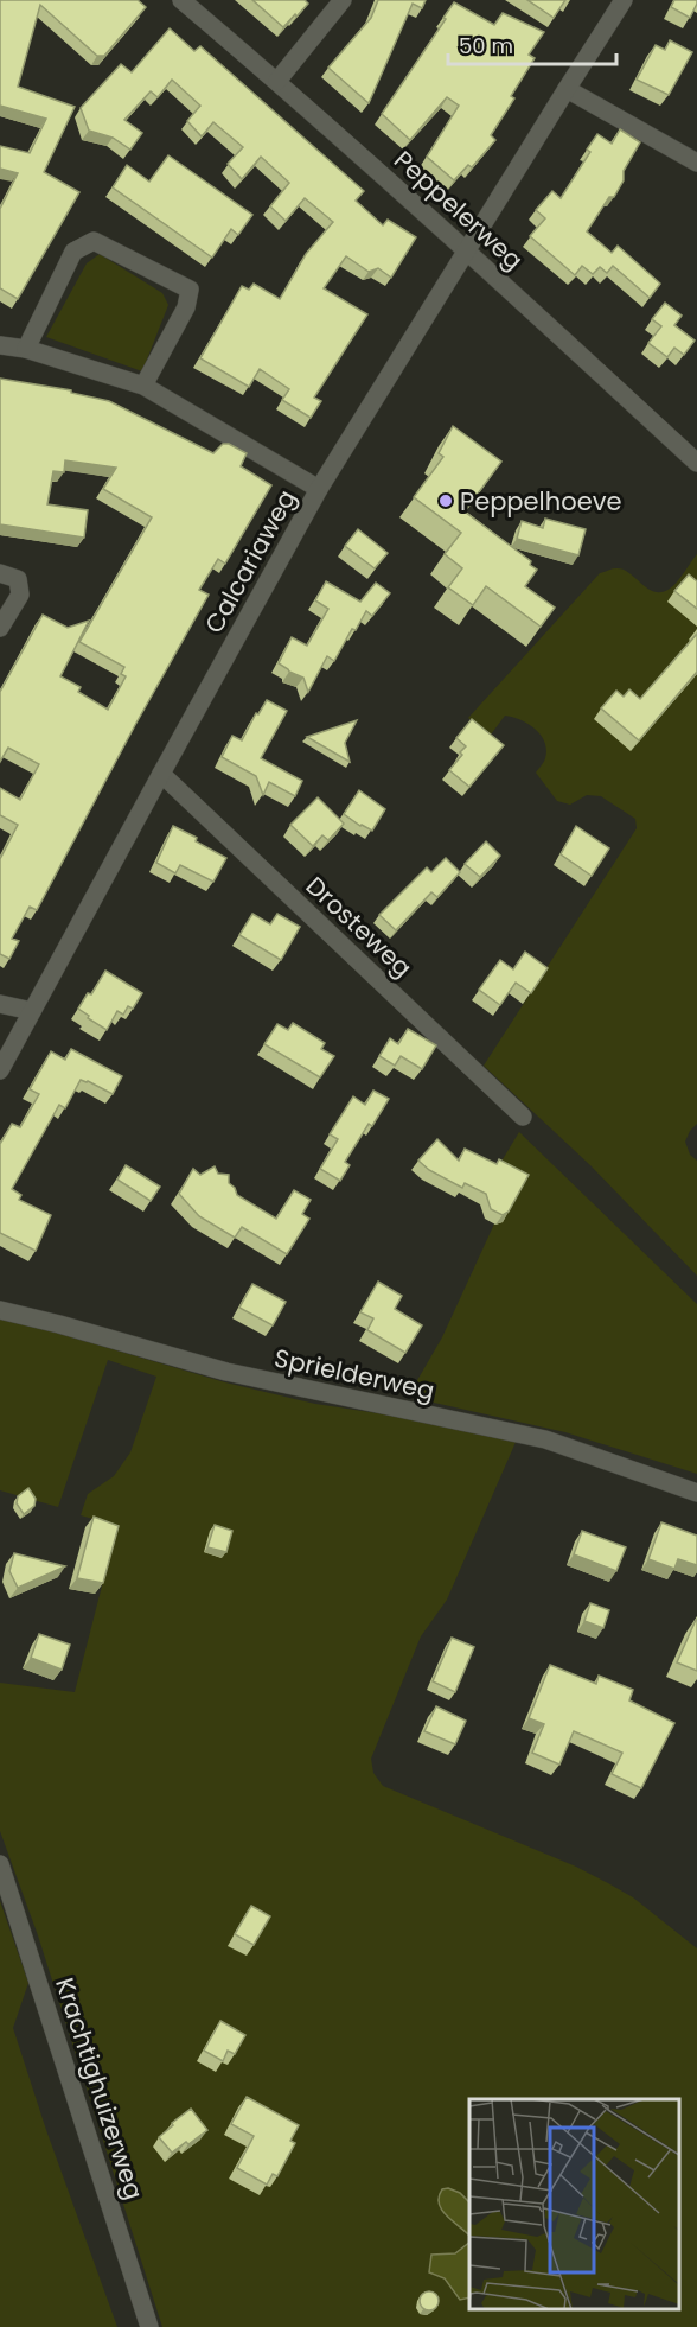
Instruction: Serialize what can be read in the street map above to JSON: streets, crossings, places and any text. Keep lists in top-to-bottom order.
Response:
{
  "streets": {
    "street": [
      "Peppelerweg",
      "Calcariaweg",
      "Drosteweg",
      "Sprielderweg",
      "Krachtighuizerweg"
    ]
  },
  "crossings": [
    ["Peppelerweg", "Calcariaweg"],
    ["Calcariaweg", "Drosteweg"]
  ],
  "places": ["Peppelhoeve"],
  "scale_bar": "50 m"
}
